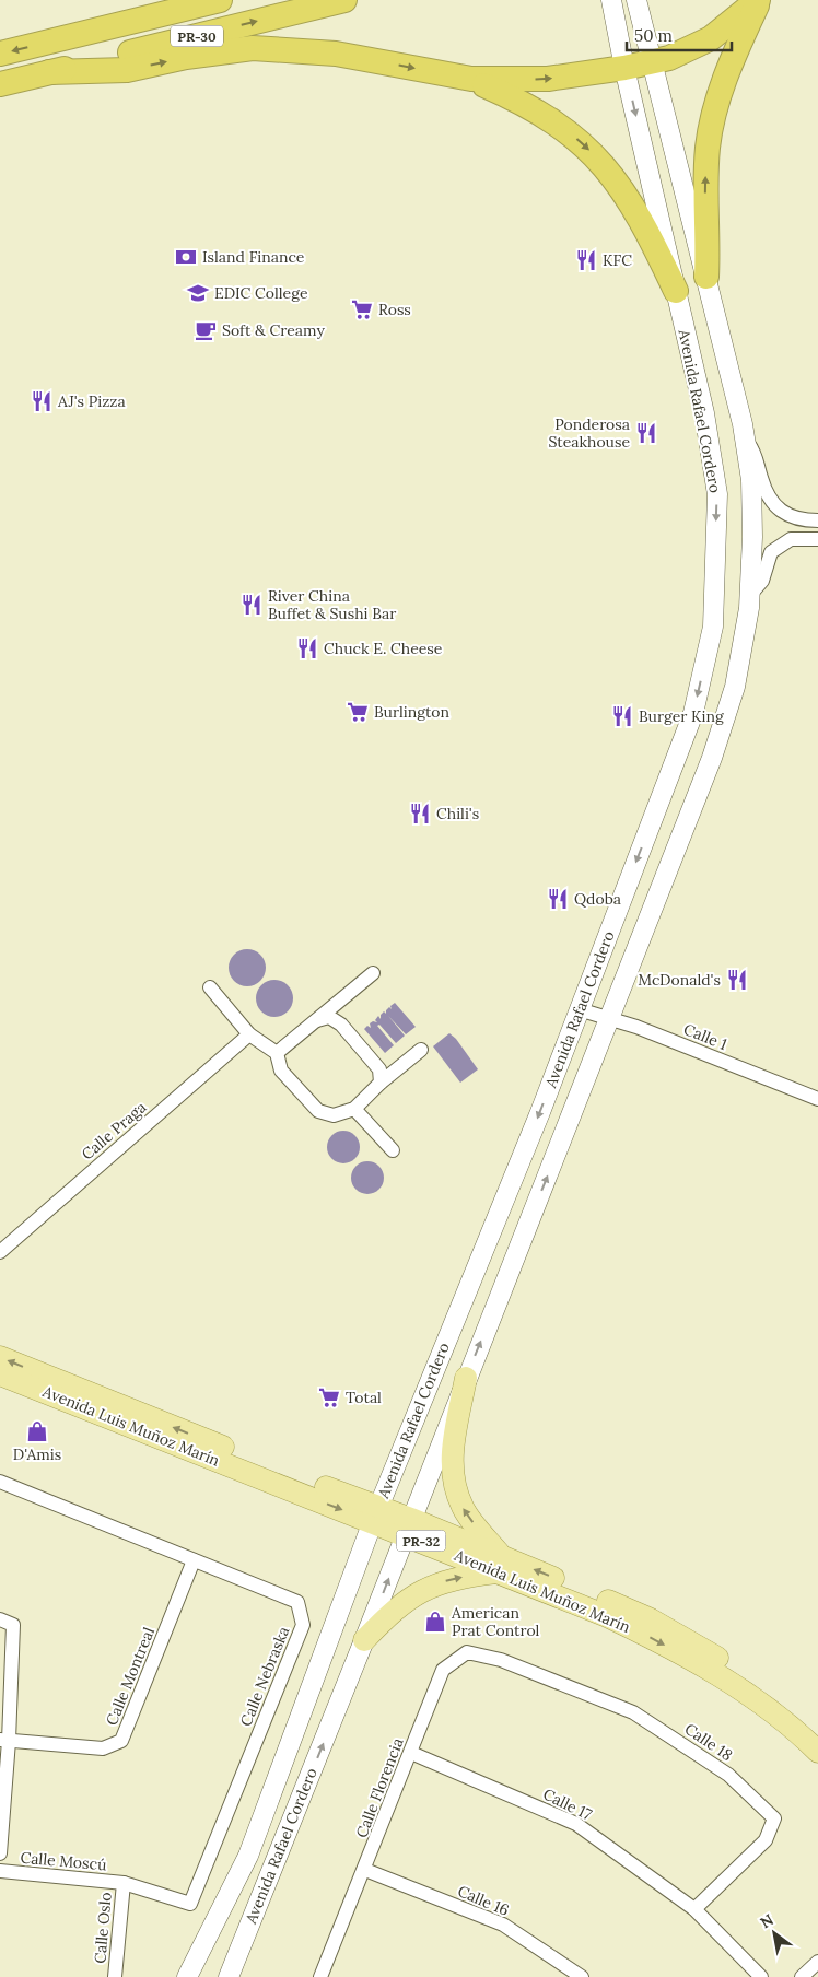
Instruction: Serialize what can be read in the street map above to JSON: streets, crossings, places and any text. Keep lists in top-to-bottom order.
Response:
{
  "streets": {
    "highway": ["PR-30"],
    "main road": ["Avenida Rafael Cordero", "Avenida Luis Muñoz Marín", "PR-32"],
    "street": [
      "Calle 1",
      "Calle Praga",
      "Calle Montreal",
      "Calle Nebraska",
      "Calle 18",
      "Calle Florencia",
      "Calle 17",
      "Calle Moscú",
      "Calle 16",
      "Calle Oslo"
    ]
  },
  "crossings": [
    ["Avenida Rafael Cordero", "Calle 1"],
    ["Avenida Rafael Cordero", "Avenida Luis Muñoz Marín"],
    ["Calle Montreal", "Calle Nebraska"],
    ["Calle Nebraska", "Calle Moscú"],
    ["Calle Nebraska", "Calle Oslo"],
    ["Calle 18", "Calle Florencia"],
    ["Calle 18", "Calle 17"],
    ["Calle Florencia", "Calle 17"],
    ["Calle Florencia", "Calle 16"],
    ["Calle Moscú", "Calle Oslo"]
  ],
  "places": {
    "bank": ["Island Finance"],
    "restaurant": [
      "KFC",
      "AJ's Pizza",
      "Ponderosa Steakhouse",
      "River China Buffet & Sushi Bar",
      "Chuck E. Cheese",
      "Burger King",
      "Chili's",
      "Qdoba",
      "McDonald's"
    ],
    "school or university": ["EDIC College"],
    "supermarket": ["Ross", "Burlington", "Total"],
    "cafe": ["Soft & Creamy"],
    "shop": ["D'Amis", "American Prat Control"]
  },
  "scale_bar": "50 m",
  "north": "top left"
}
